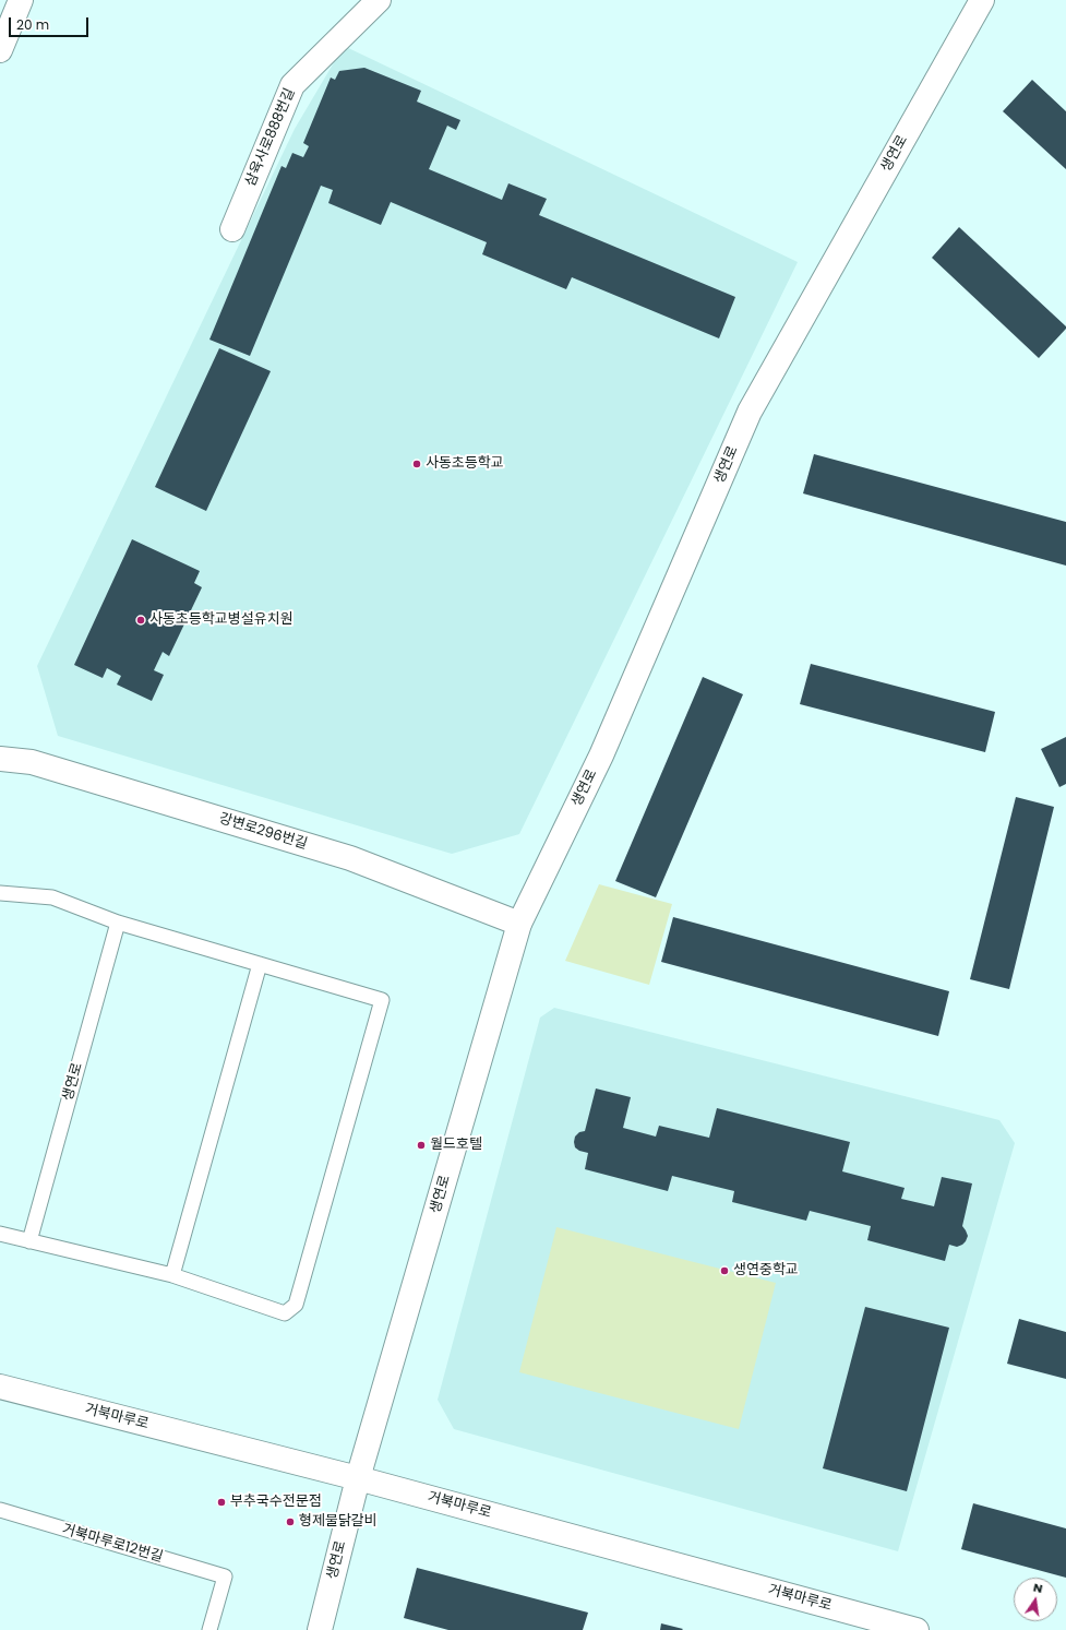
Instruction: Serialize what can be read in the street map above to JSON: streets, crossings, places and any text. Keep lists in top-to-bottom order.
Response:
{
  "streets": {
    "street": [
      "삼육사로888번길",
      "생연로",
      "강변로296번길",
      "거북마루로"
    ],
    "lane": ["거북마루로12번길"]
  },
  "crossings": [
    ["생연로", "강변로296번길"],
    ["생연로", "거북마루로"]
  ],
  "places": [
    "사동초등학교",
    "사동초등학교병설유치원",
    "월드호텔",
    "생연중학교",
    "부추국수전문점",
    "형제물닭갈비"
  ],
  "scale_bar": "20 m",
  "north": "top"
}
